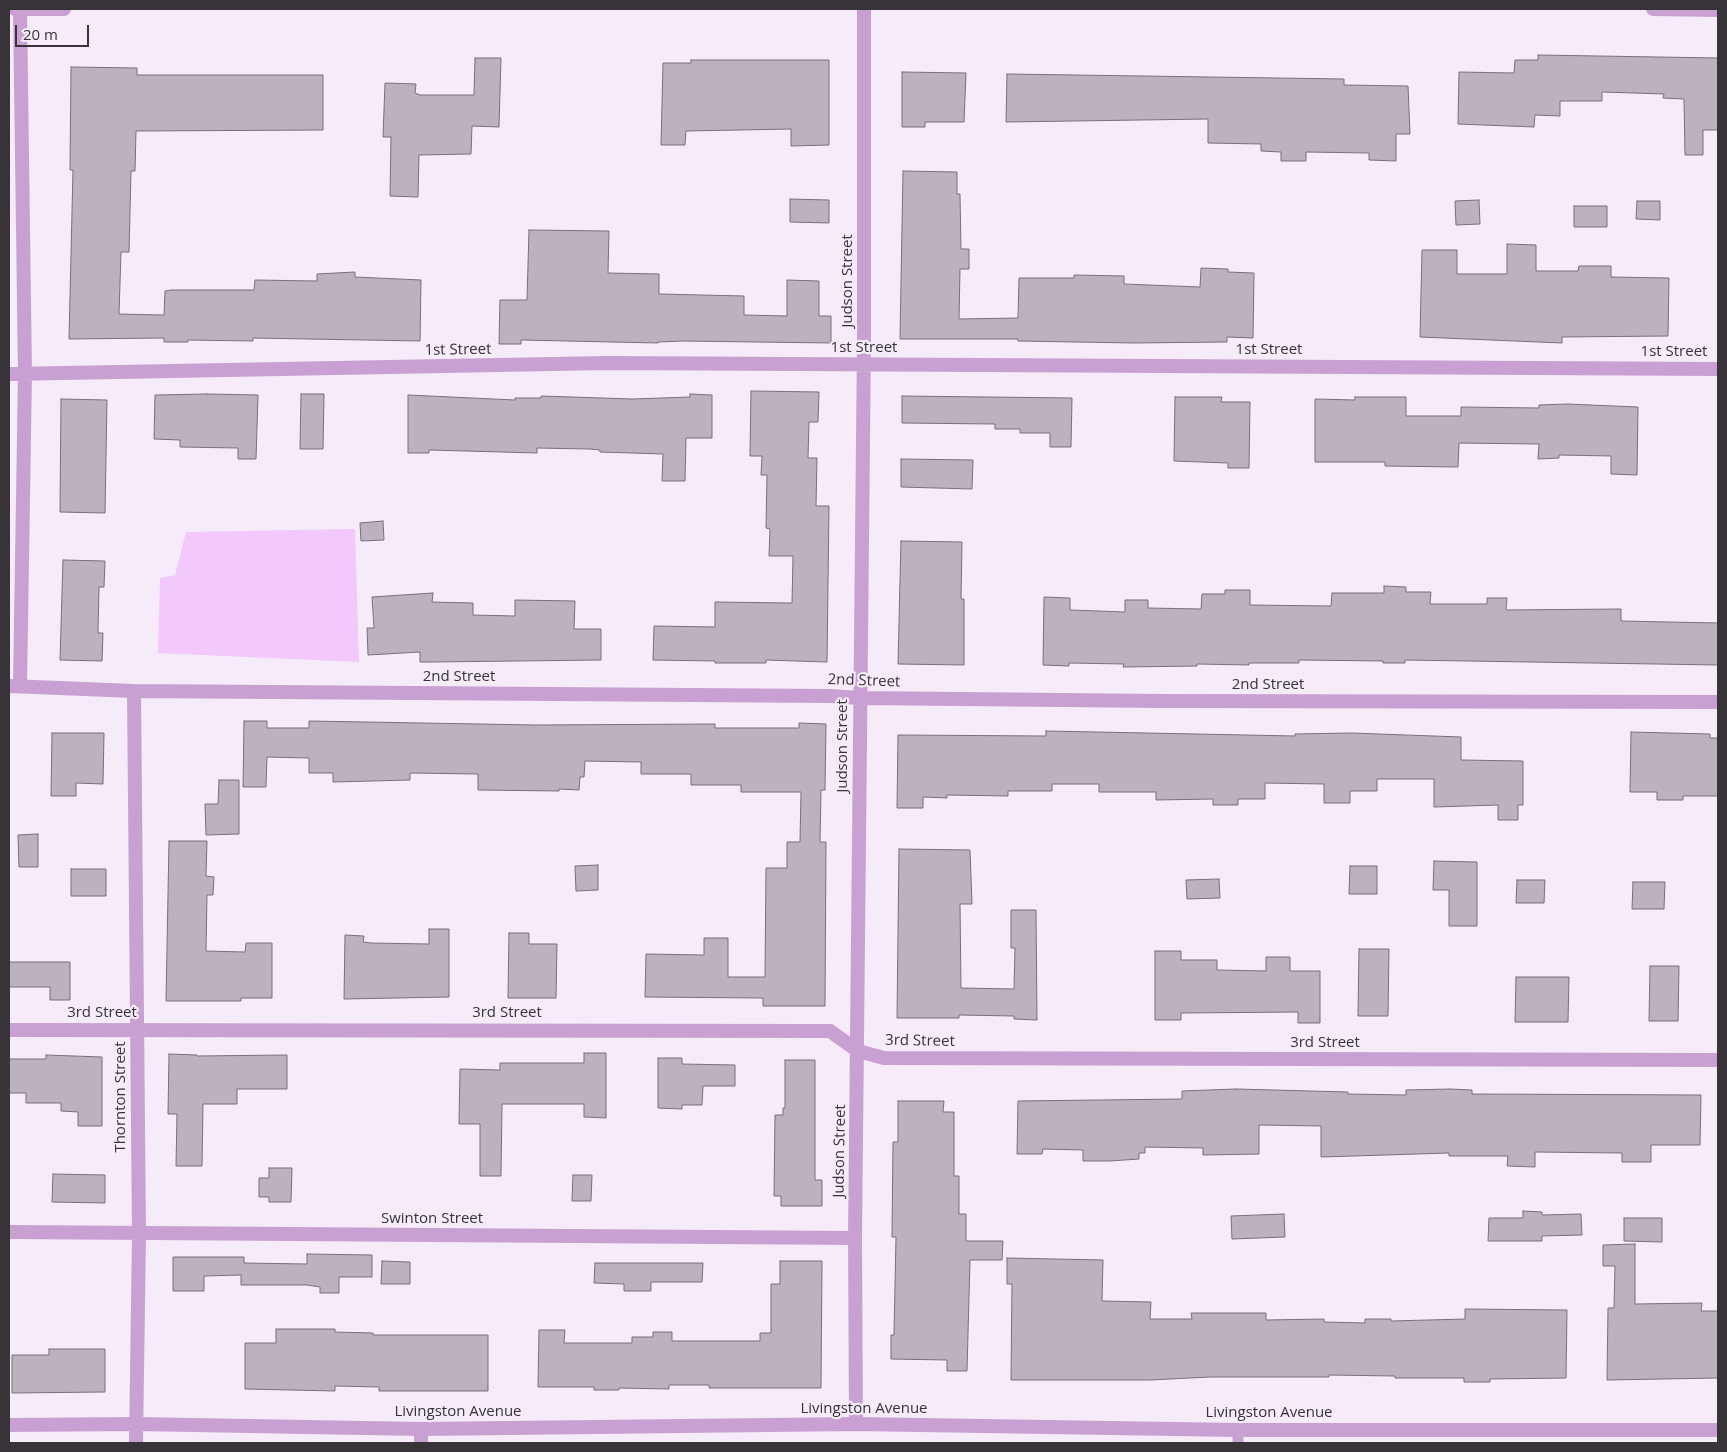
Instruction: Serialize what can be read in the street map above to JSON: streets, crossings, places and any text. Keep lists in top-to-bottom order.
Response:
{
  "streets": {
    "street": [
      "Judson Street",
      "1st Street",
      "2nd Street",
      "3rd Street",
      "Thornton Street",
      "Swinton Street",
      "Livingston Avenue"
    ]
  },
  "crossings": [
    ["Judson Street", "1st Street"],
    ["Judson Street", "2nd Street"],
    ["Judson Street", "3rd Street"],
    ["Judson Street", "Swinton Street"],
    ["Judson Street", "Livingston Avenue"],
    ["2nd Street", "Thornton Street"],
    ["3rd Street", "Thornton Street"],
    ["Thornton Street", "Swinton Street"],
    ["Thornton Street", "Livingston Avenue"]
  ],
  "scale_bar": "20 m"
}
